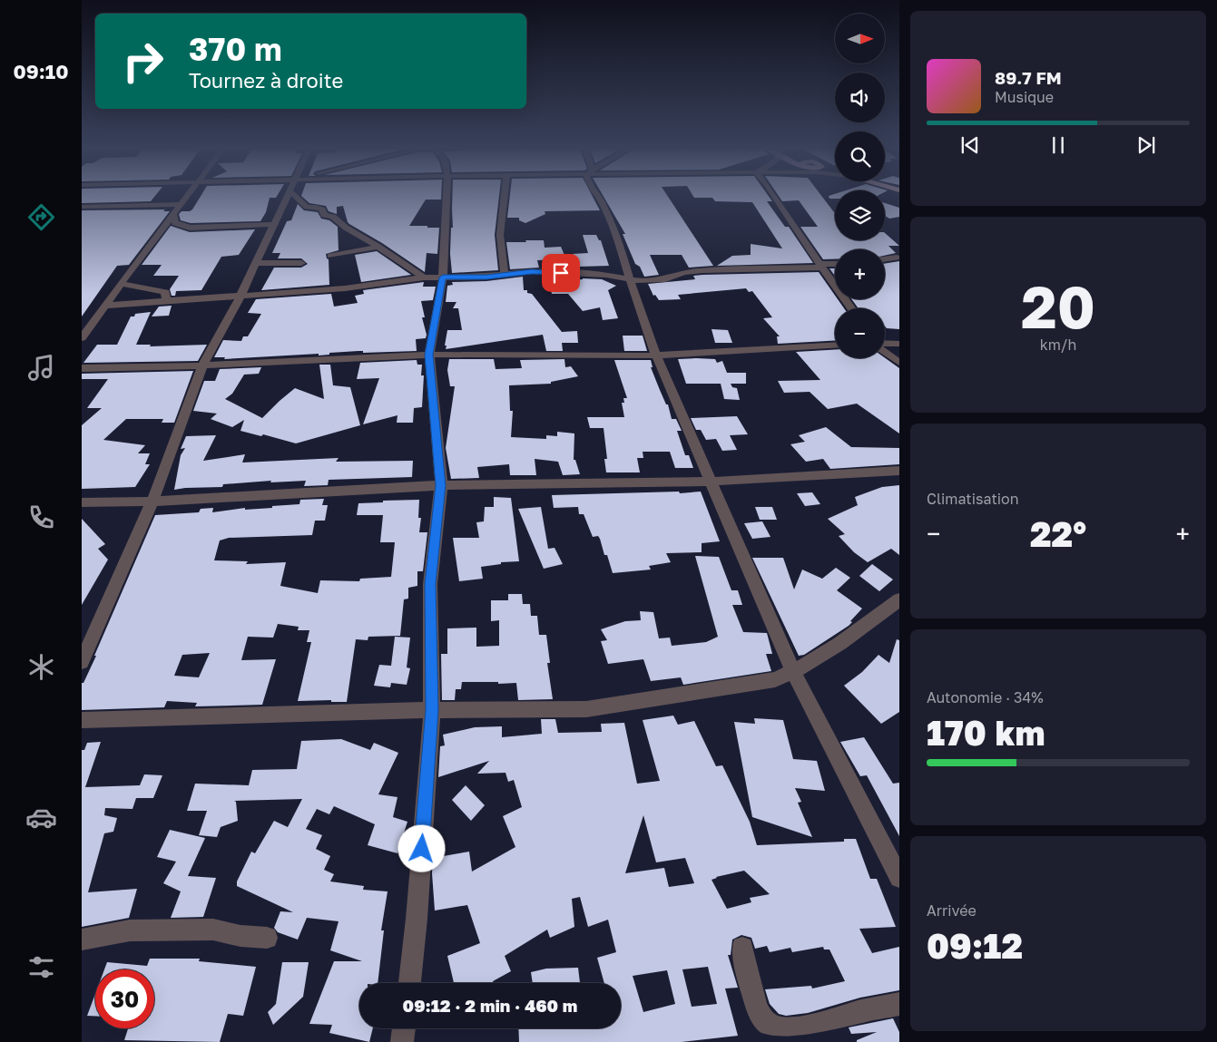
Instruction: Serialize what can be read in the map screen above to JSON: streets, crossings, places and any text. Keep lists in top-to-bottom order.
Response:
{
  "north": "right",
  "page": {
    "tabs": "09:10",
    "map_buttons": ["+", "−"],
    "turn": ["370 m", "Tournez à droite"],
    "song": ["89.7 FM", "Musique"],
    "tile": [
      ["20", "km/h"],
      "Climatisation",
      ["Autonomie · 34%", "170 km"],
      ["Arrivée", "09:12"]
    ],
    "heat": ["−", "22°", "+"],
    "limit": "30",
    "trip": "09:12 · 2 min · 460 m"
  }
}
